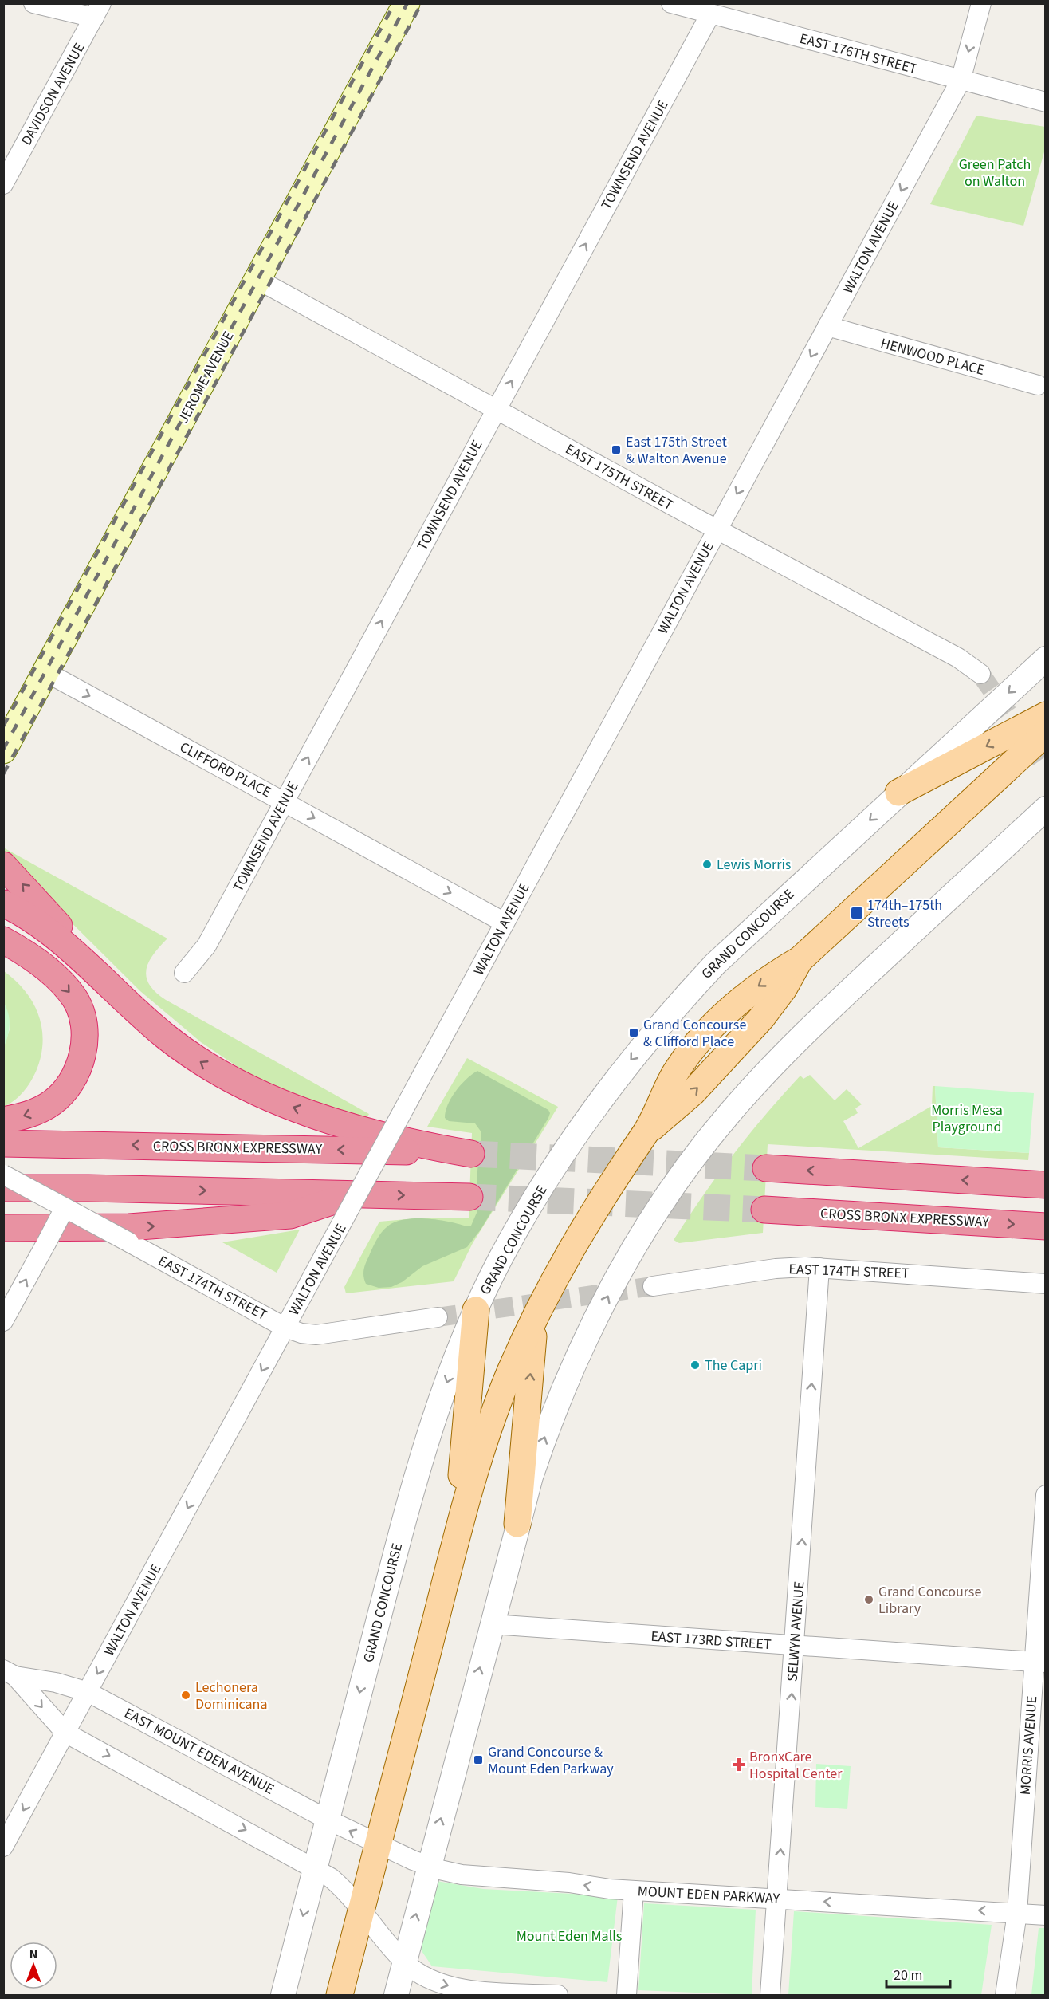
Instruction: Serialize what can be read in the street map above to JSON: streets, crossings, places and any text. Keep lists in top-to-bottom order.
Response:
{
  "streets": {
    "highway": ["CROSS BRONX EXPRESSWAY"],
    "main road": ["JEROME AVENUE"],
    "street": [
      "EAST 176TH STREET",
      "DAVIDSON AVENUE",
      "TOWNSEND AVENUE",
      "WALTON AVENUE",
      "HENWOOD PLACE",
      "EAST 175TH STREET",
      "CLIFFORD PLACE",
      "GRAND CONCOURSE",
      "EAST 174TH STREET",
      "SELWYN AVENUE",
      "EAST 173RD STREET",
      "MORRIS AVENUE",
      "EAST MOUNT EDEN AVENUE",
      "MOUNT EDEN PARKWAY"
    ]
  },
  "crossings": [
    ["EAST 176TH STREET", "TOWNSEND AVENUE"],
    ["EAST 176TH STREET", "WALTON AVENUE"],
    ["TOWNSEND AVENUE", "EAST 175TH STREET"],
    ["TOWNSEND AVENUE", "CLIFFORD PLACE"],
    ["WALTON AVENUE", "HENWOOD PLACE"],
    ["WALTON AVENUE", "EAST 175TH STREET"],
    ["WALTON AVENUE", "CLIFFORD PLACE"],
    ["WALTON AVENUE", "EAST 174TH STREET"],
    ["WALTON AVENUE", "EAST MOUNT EDEN AVENUE"],
    ["JEROME AVENUE", "EAST 175TH STREET"],
    ["JEROME AVENUE", "CLIFFORD PLACE"],
    ["GRAND CONCOURSE", "EAST MOUNT EDEN AVENUE"],
    ["EAST 174TH STREET", "SELWYN AVENUE"],
    ["SELWYN AVENUE", "EAST 173RD STREET"],
    ["SELWYN AVENUE", "MOUNT EDEN PARKWAY"],
    ["EAST 173RD STREET", "MORRIS AVENUE"],
    ["MORRIS AVENUE", "MOUNT EDEN PARKWAY"],
    ["EAST MOUNT EDEN AVENUE", "MOUNT EDEN PARKWAY"]
  ],
  "one_way": [
    "TOWNSEND AVENUE",
    "WALTON AVENUE",
    "CLIFFORD PLACE",
    "SELWYN AVENUE"
  ],
  "parks": ["Green Patch on Walton", "Morris Mesa Playground", "Mount Eden Malls"],
  "places": {
    "transit": [
      "East 175th Street & Walton Avenue",
      "174th–175th Streets",
      "Grand Concourse & Clifford Place",
      "Grand Concourse & Mount Eden Parkway"
    ],
    "other": [
      "Lewis Morris",
      "The Capri",
      "Grand Concourse Library",
      "Lechonera Dominicana"
    ],
    "health": ["BronxCare Hospital Center"]
  },
  "scale_bar": "20 m",
  "north": "top"
}
